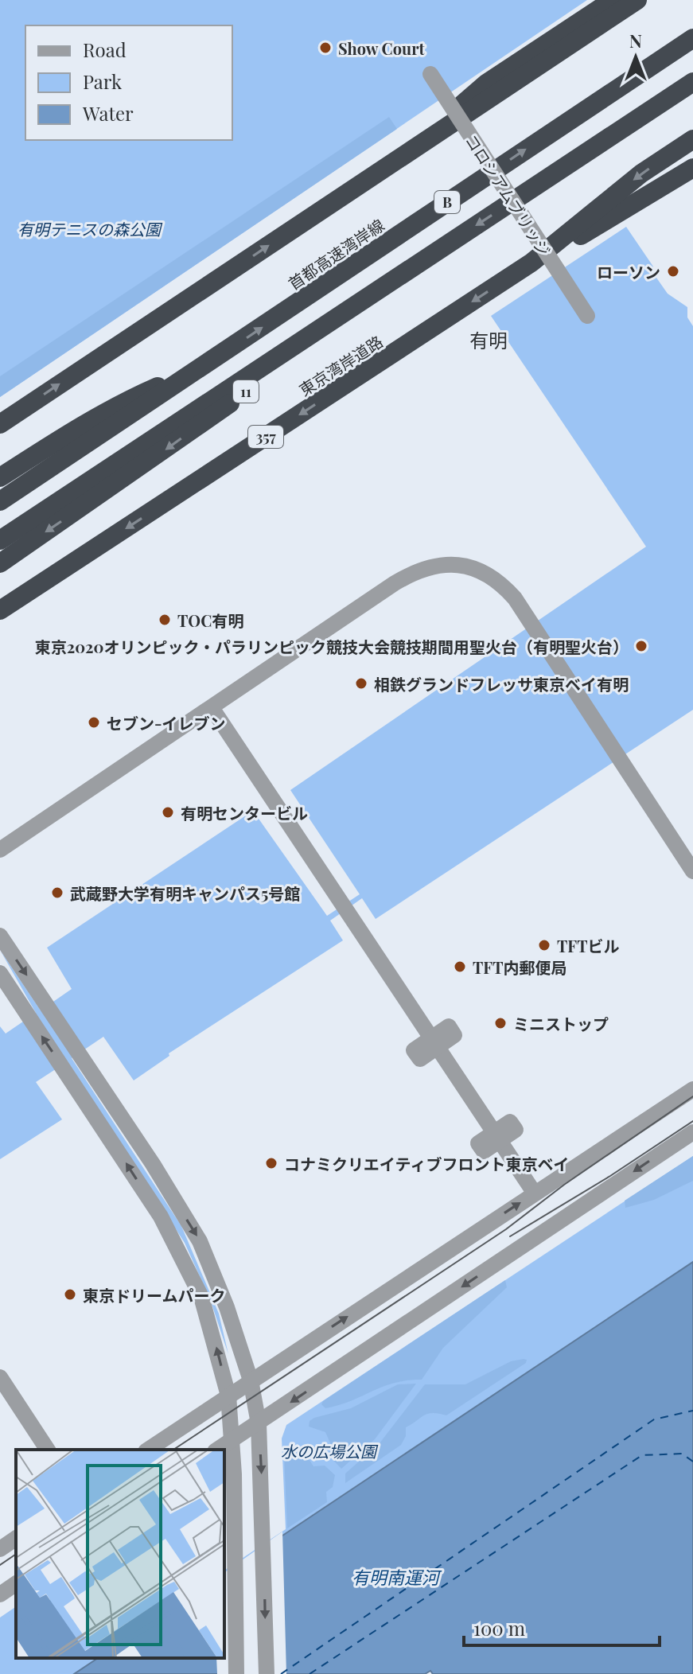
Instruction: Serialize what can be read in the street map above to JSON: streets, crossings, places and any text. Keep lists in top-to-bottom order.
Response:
{
  "streets": {
    "highway": [
      "B",
      "首都高速湾岸線",
      "東京湾岸道路",
      "11",
      "357"
    ],
    "street": ["コロシアムブリッジ"]
  },
  "crossings": [
    ["B", "11"],
    ["東京湾岸道路", "357"]
  ],
  "districts": ["有明"],
  "water": ["有明南運河"],
  "parks": ["有明テニスの森公園", "水の広場公園"],
  "places": [
    "Show Court",
    "ローソン",
    "TOC有明",
    "東京2020オリンピック・パラリンピック競技大会競技期間用聖火台（有明聖火台）",
    "相鉄グランドフレッサ東京ベイ有明",
    "セブン-イレブン",
    "有明センタービル",
    "武蔵野大学有明キャンパス5号館",
    "TFTビル",
    "TFT内郵便局",
    "ミニストップ",
    "コナミクリエイティブフロント東京ベイ",
    "東京ドリームパーク"
  ],
  "legend": ["Road", "Park", "Water"],
  "scale_bar": "100 m",
  "north": "top"
}
